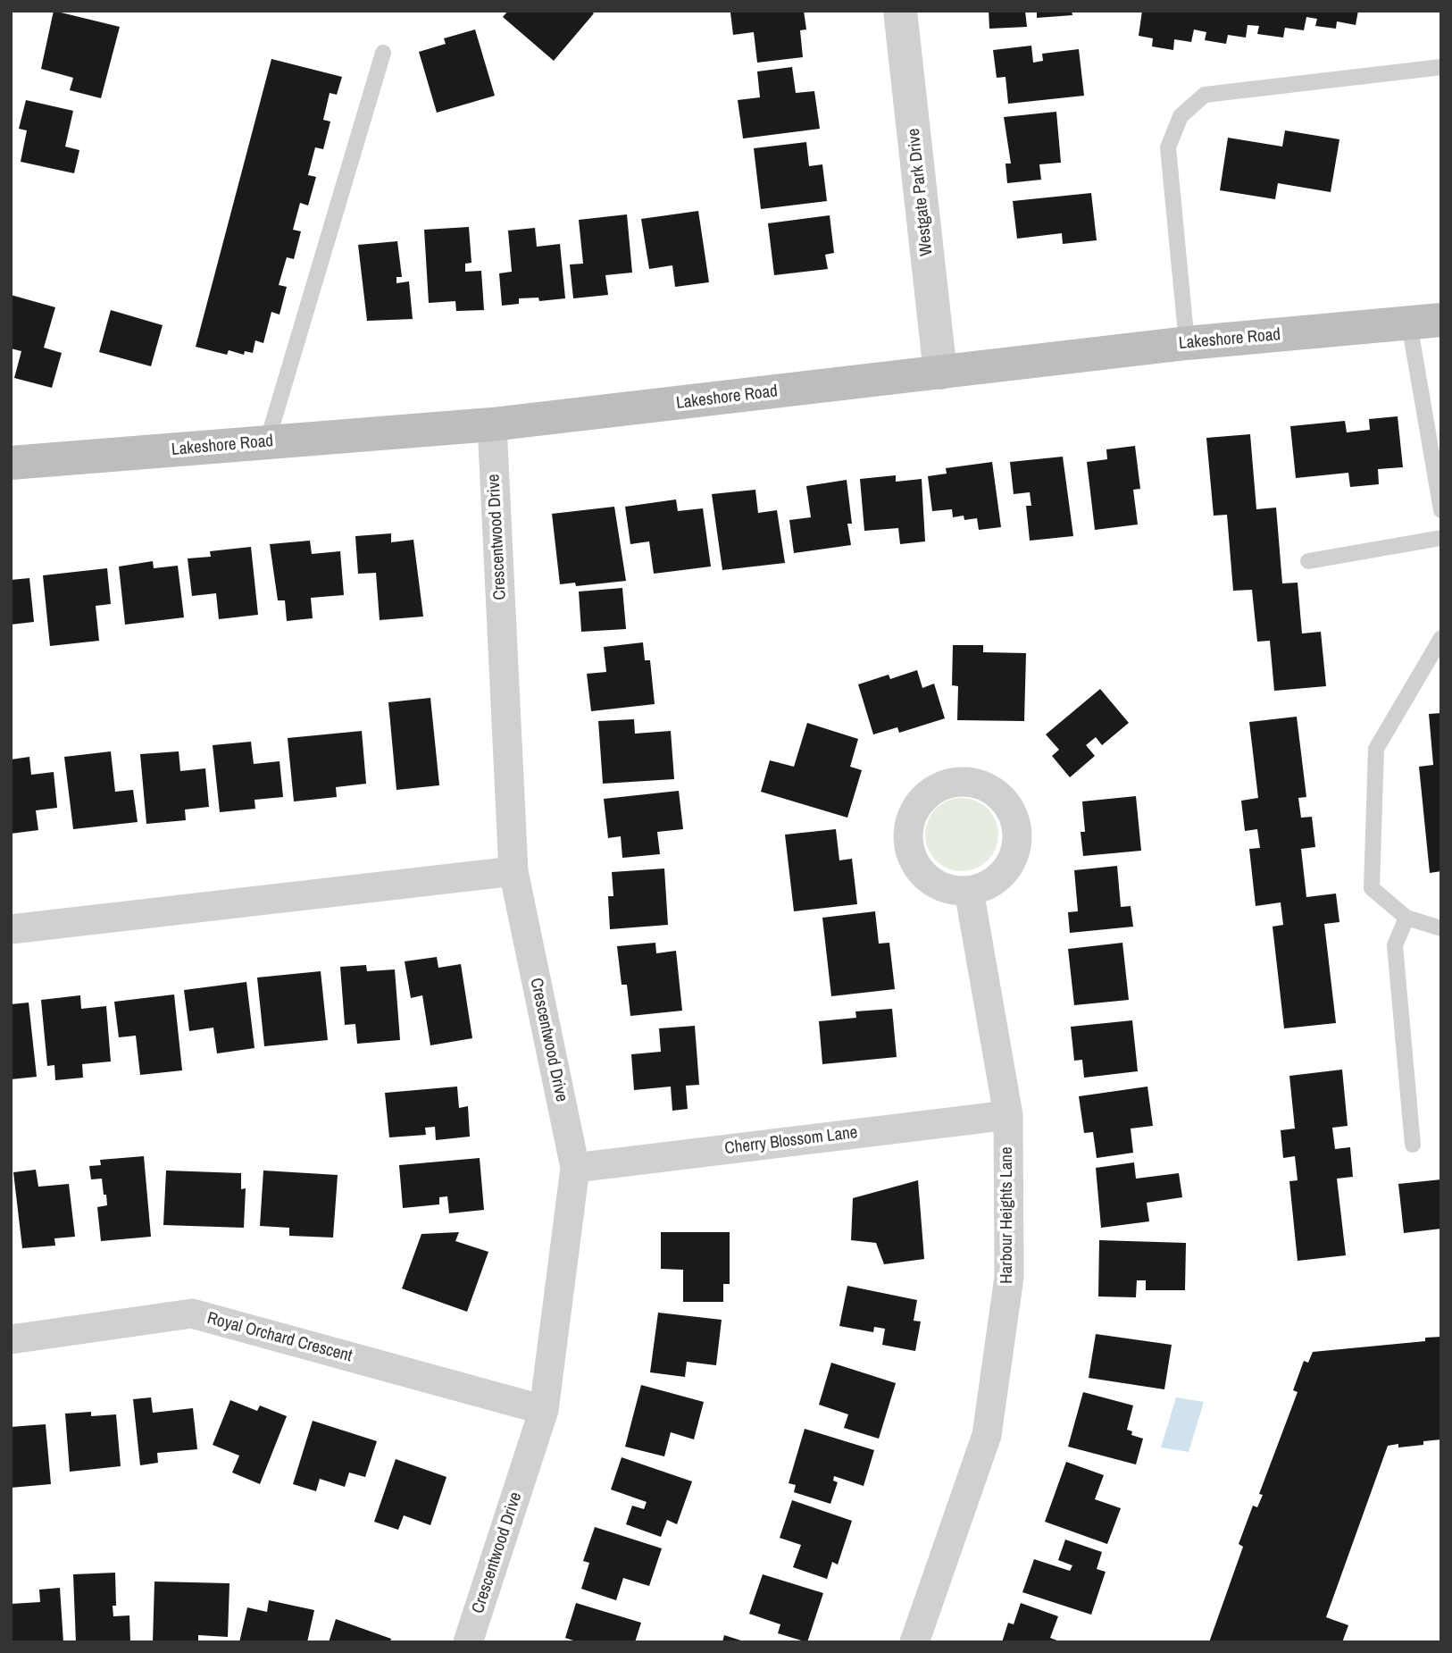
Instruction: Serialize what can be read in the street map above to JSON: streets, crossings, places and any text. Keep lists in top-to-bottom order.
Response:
{
  "streets": {
    "main road": ["Lakeshore Road"],
    "street": [
      "Westgate Park Drive",
      "Crescentwood Drive",
      "Cherry Blossom Lane",
      "Harbour Heights Lane",
      "Royal Orchard Crescent"
    ]
  },
  "crossings": [
    ["Westgate Park Drive", "Lakeshore Road"],
    ["Lakeshore Road", "Crescentwood Drive"],
    ["Crescentwood Drive", "Cherry Blossom Lane"],
    ["Crescentwood Drive", "Royal Orchard Crescent"],
    ["Cherry Blossom Lane", "Harbour Heights Lane"]
  ]
}
